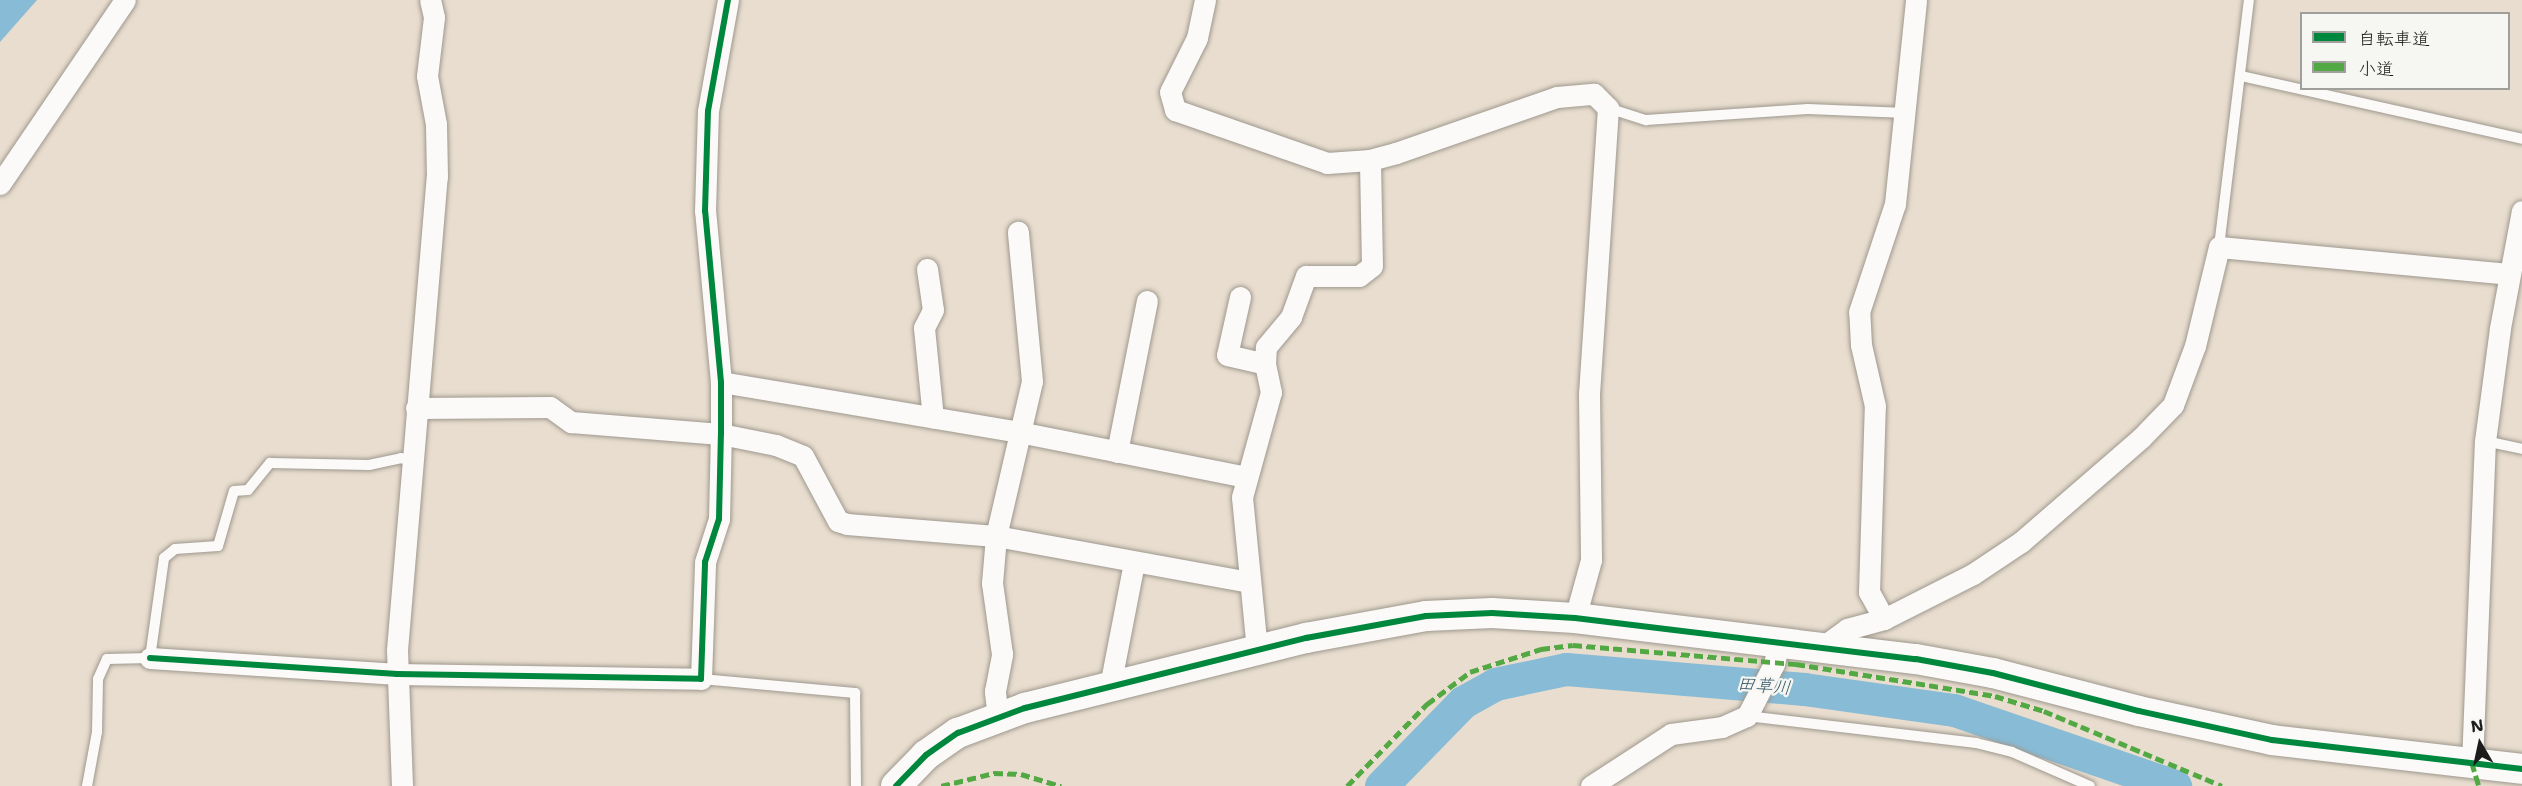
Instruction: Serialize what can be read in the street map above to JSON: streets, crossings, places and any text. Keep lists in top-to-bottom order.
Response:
{
  "water": ["田草川"],
  "legend": ["自転車道", "小道"],
  "north": "top"
}
